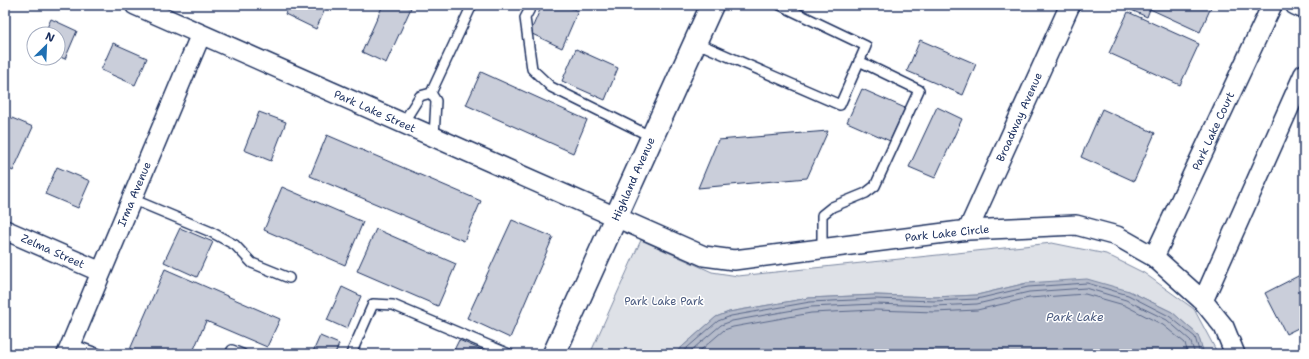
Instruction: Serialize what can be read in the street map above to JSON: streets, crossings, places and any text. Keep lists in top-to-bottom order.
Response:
{
  "streets": {
    "street": [
      "Park Lake Street",
      "Broadway Avenue",
      "Park Lake Court",
      "Highland Avenue",
      "Irma Avenue",
      "Park Lake Circle",
      "Zelma Street"
    ]
  },
  "crossings": [
    ["Park Lake Street", "Highland Avenue"],
    ["Park Lake Street", "Irma Avenue"],
    ["Park Lake Street", "Park Lake Circle"],
    ["Broadway Avenue", "Park Lake Circle"],
    ["Park Lake Court", "Park Lake Circle"],
    ["Highland Avenue", "Park Lake Circle"],
    ["Irma Avenue", "Zelma Street"]
  ],
  "water": ["Park Lake"],
  "parks": ["Park Lake Park"],
  "north": "top right"
}
